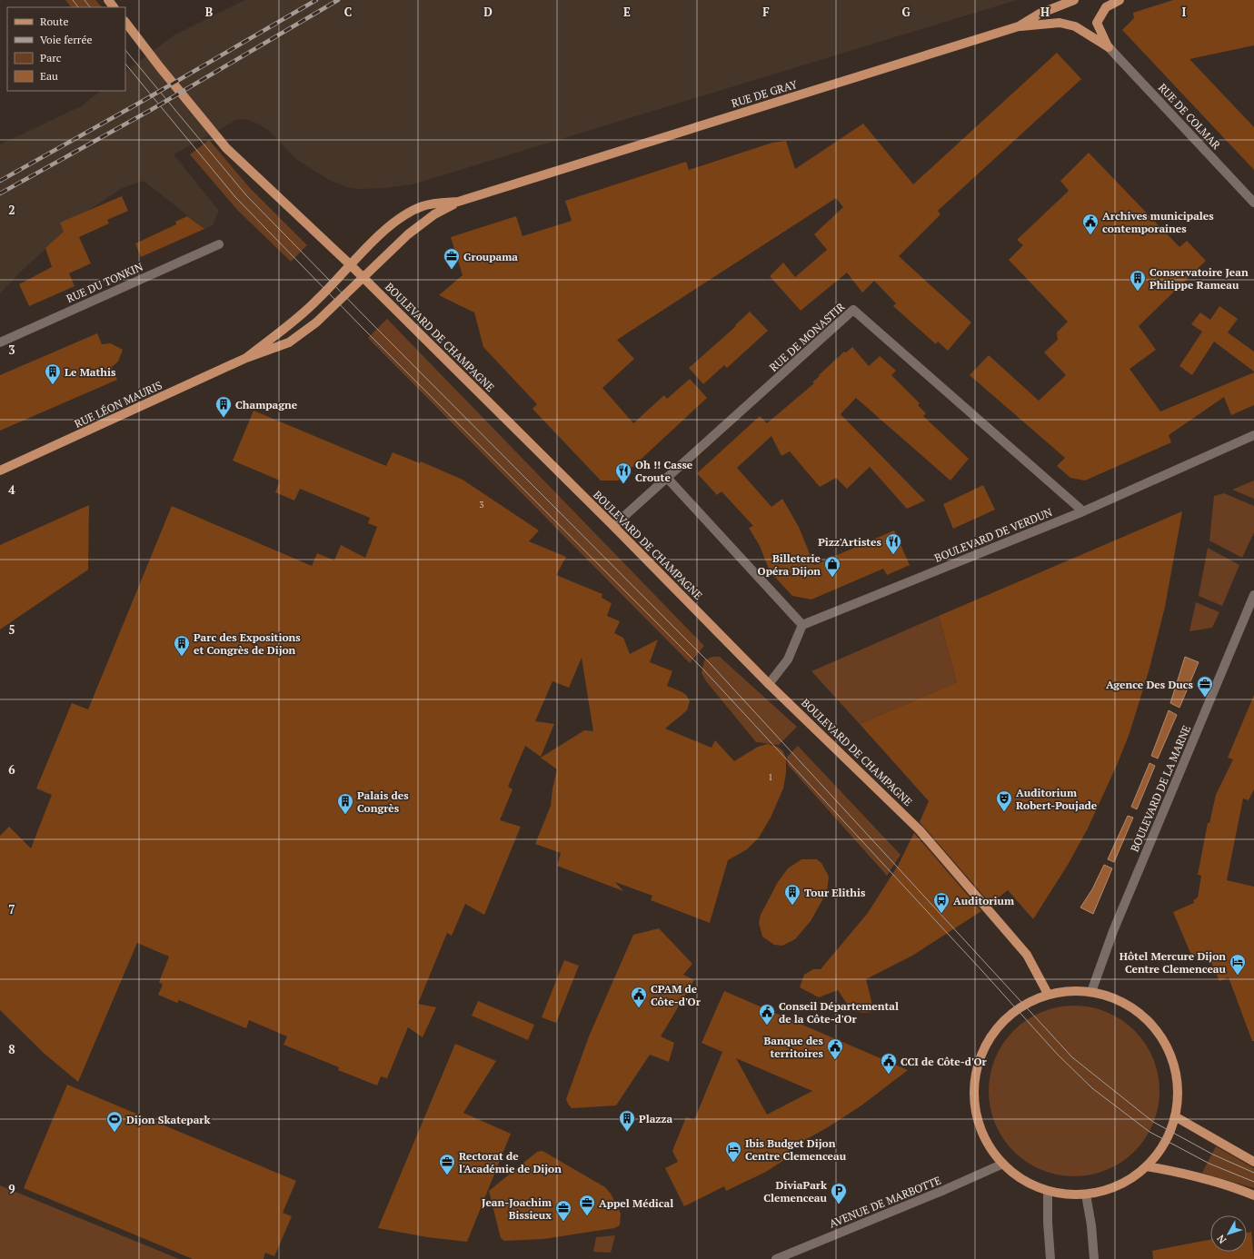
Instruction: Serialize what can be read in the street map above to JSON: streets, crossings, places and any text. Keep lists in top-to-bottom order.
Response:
{
  "streets": {
    "main road": [
      "RUE DE GRAY",
      "RUE DE COLMAR",
      "BOULEVARD DE CHAMPAGNE",
      "RUE LÉON MAURIS"
    ],
    "street": [
      "RUE DU TONKIN",
      "RUE DE MONASTIR",
      "BOULEVARD DE VERDUN",
      "BOULEVARD DE LA MARNE",
      "AVENUE DE MARBOTTE"
    ]
  },
  "crossings": [
    ["RUE DE GRAY", "RUE DE COLMAR"],
    ["RUE DE GRAY", "BOULEVARD DE CHAMPAGNE"],
    ["RUE DE GRAY", "RUE LÉON MAURIS"],
    ["BOULEVARD DE CHAMPAGNE", "RUE DE MONASTIR"],
    ["BOULEVARD DE CHAMPAGNE", "RUE LÉON MAURIS"],
    ["RUE DE MONASTIR", "BOULEVARD DE VERDUN"]
  ],
  "places": {
    "public building": [
      "Archives municipales contemporaines",
      "CPAM de Côte-d'Or",
      "Conseil Départemental de la Côte-d'Or",
      "Banque des territoires",
      "CCI de Côte-d'Or"
    ],
    "office": [
      "Groupama",
      "Agence Des Ducs",
      "Rectorat de l'Académie de Dijon",
      "Appel Médical",
      "Jean-Joachim Bissieux"
    ],
    "building": [
      "Conservatoire Jean Philippe Rameau",
      "Le Mathis",
      "Champagne",
      "Parc des Expositions et Congrès de Dijon",
      "Palais des Congrès",
      "Tour Elithis",
      "Plazza"
    ],
    "restaurant": ["Oh !! Casse Croute", "Pizz'Artistes"],
    "shop": ["Billeterie Opéra Dijon"],
    "theatre": ["Auditorium Robert-Poujade"],
    "bus stop": ["Auditorium"],
    "hotel": ["Hôtel Mercure Dijon Centre Clemenceau", "Ibis Budget Dijon Centre Clemenceau"],
    "sports": ["Dijon Skatepark"],
    "parking": ["DiviaPark Clemenceau"]
  },
  "house_numbers": ["3", "1"],
  "legend": [
    "Route",
    "Voie ferrée",
    "Parc",
    "Eau"
  ],
  "north": "bottom left",
  "grid": {
    "columns": [
      "B",
      "C",
      "D",
      "E",
      "F",
      "G",
      "H",
      "I"
    ],
    "rows": [
      "2",
      "3",
      "4",
      "5",
      "6",
      "7",
      "8",
      "9"
    ]
  }
}
